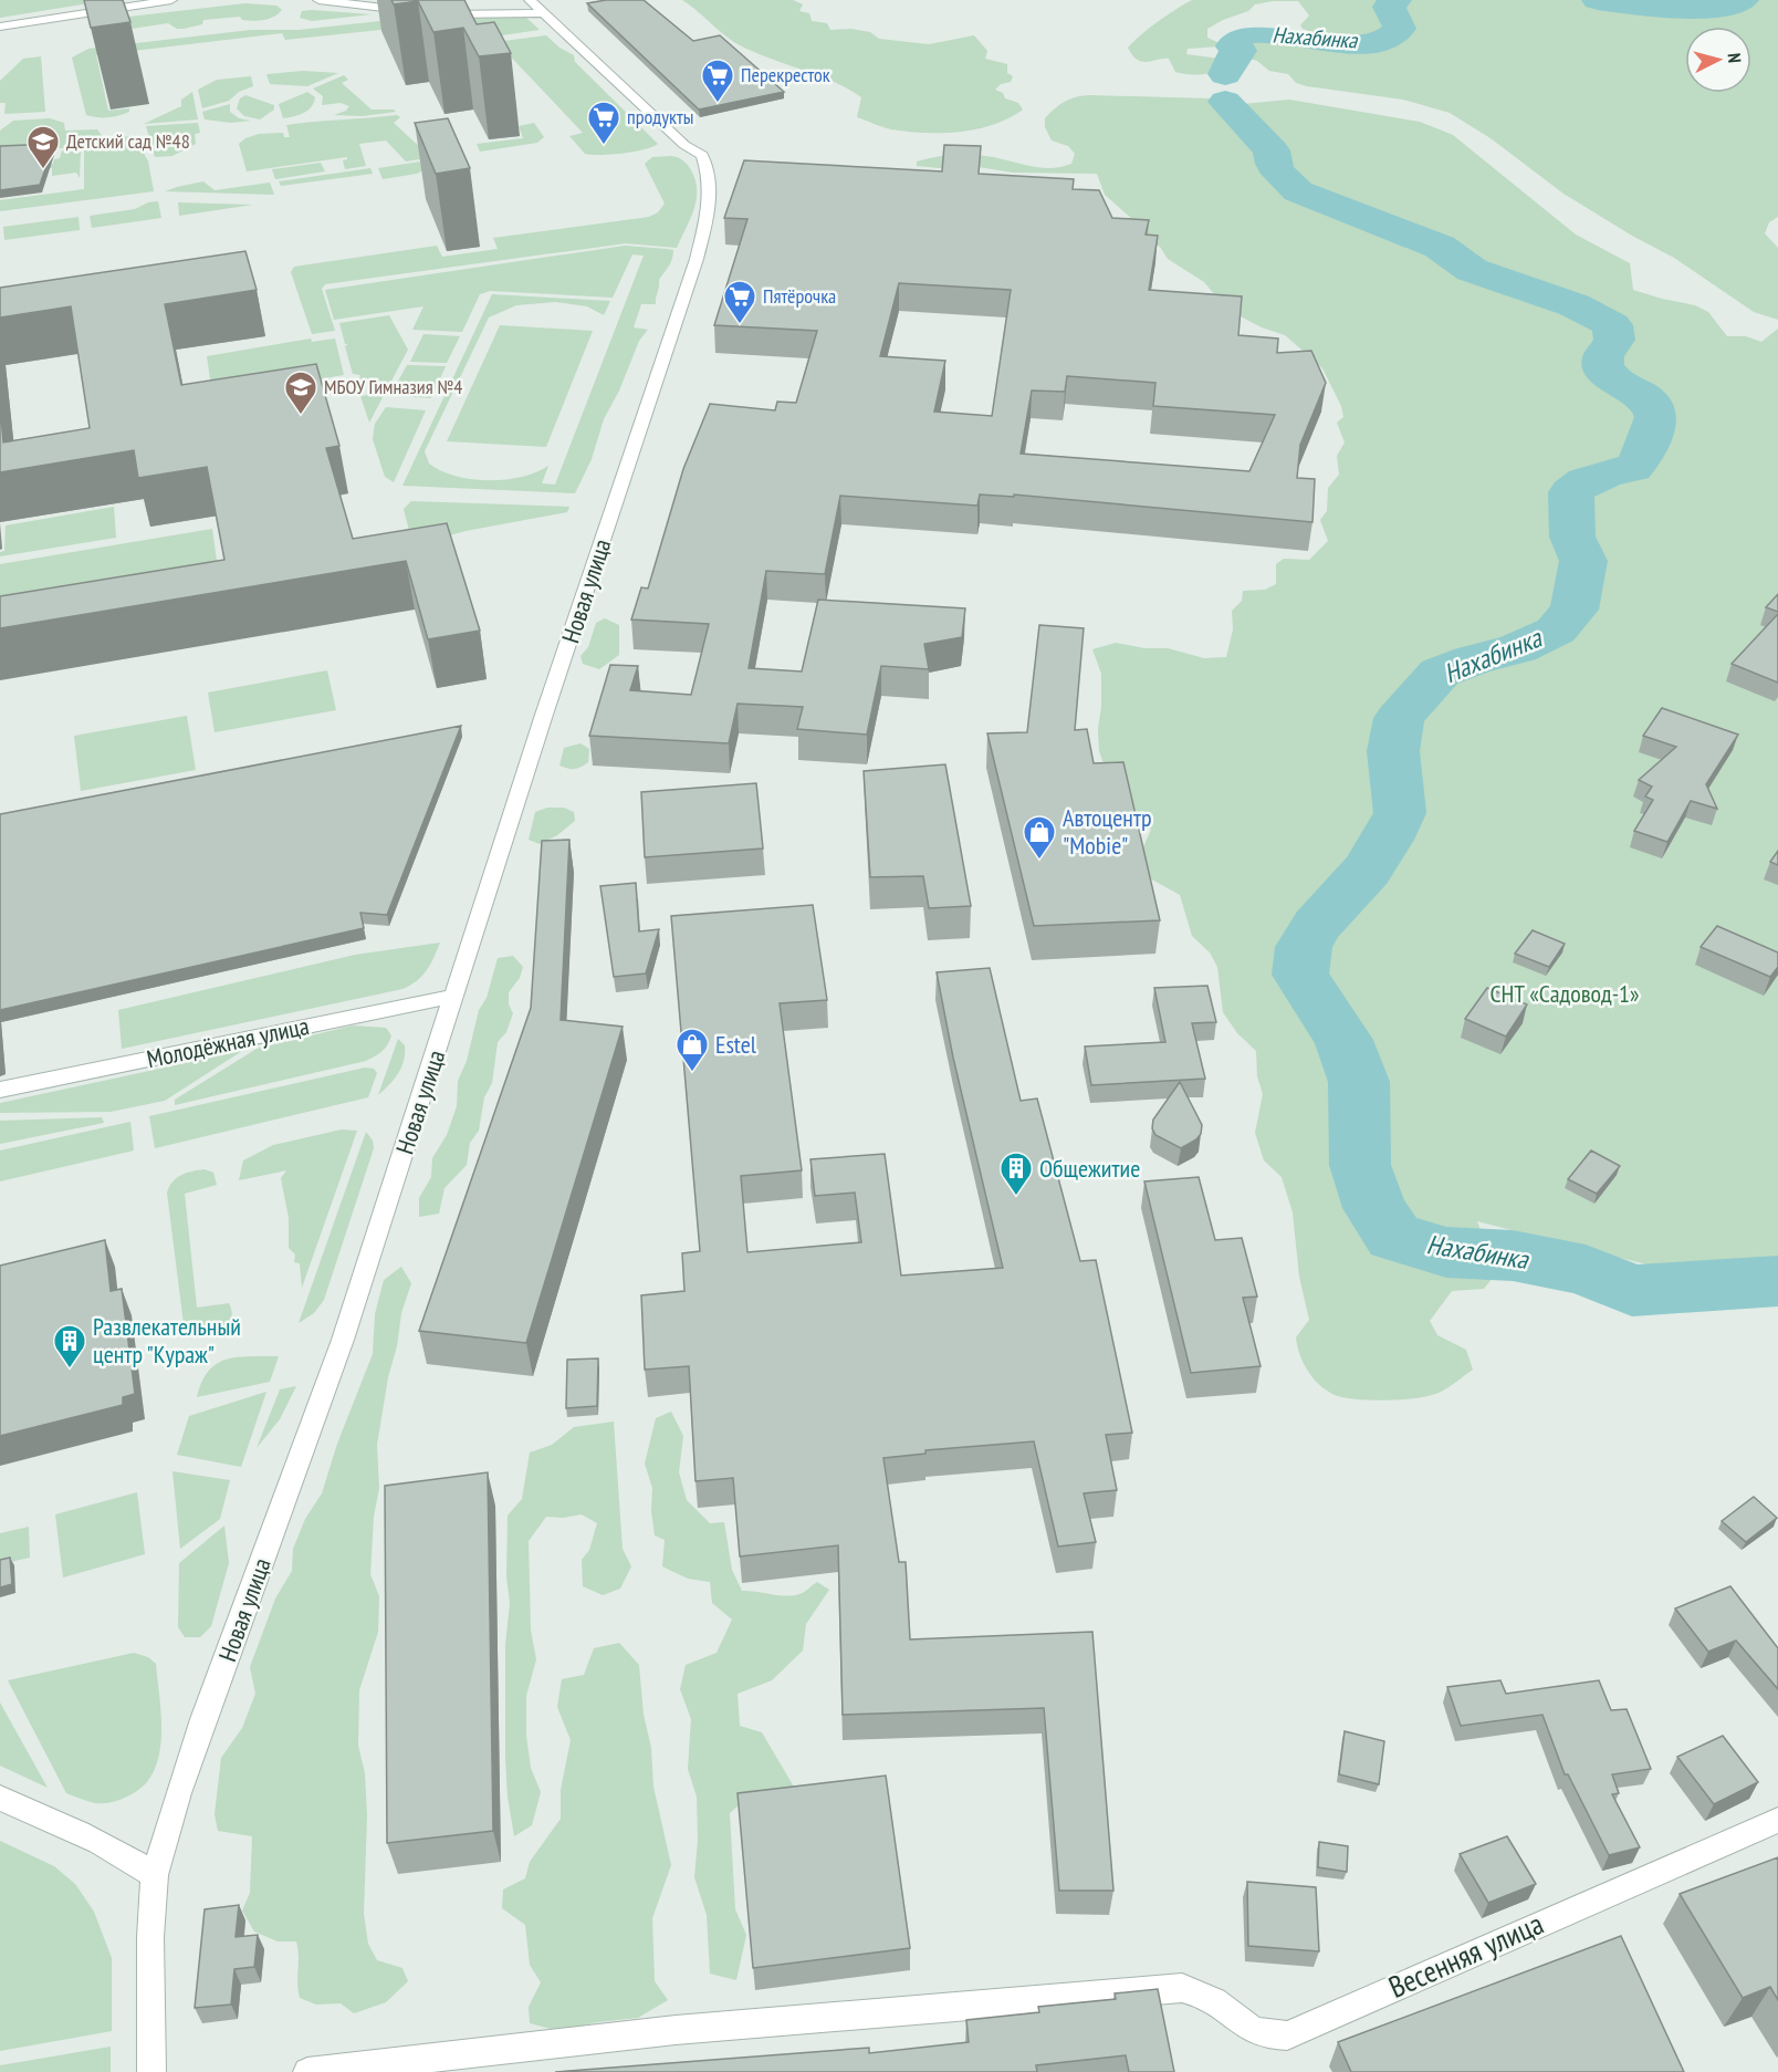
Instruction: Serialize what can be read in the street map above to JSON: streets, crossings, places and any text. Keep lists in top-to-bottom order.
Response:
{
  "streets": {
    "street": ["Новая улица", "Молодёжная улица", "Весенняя улица"]
  },
  "crossings": [
    ["Новая улица", "Молодёжная улица"]
  ],
  "water": ["Нахабинка"],
  "parks": ["СНТ «Садовод-1»"],
  "places": {
    "supermarket": ["Перекресток", "продукты", "Пятёрочка"],
    "school or university": ["Детский сад №48", "МБОУ Гимназия №4"],
    "shop": ["Автоцентр \"Mobie\"", "Estel"],
    "building": ["Общежитие", "Развлекательный центр \"Кураж\""]
  },
  "north": "right"
}
